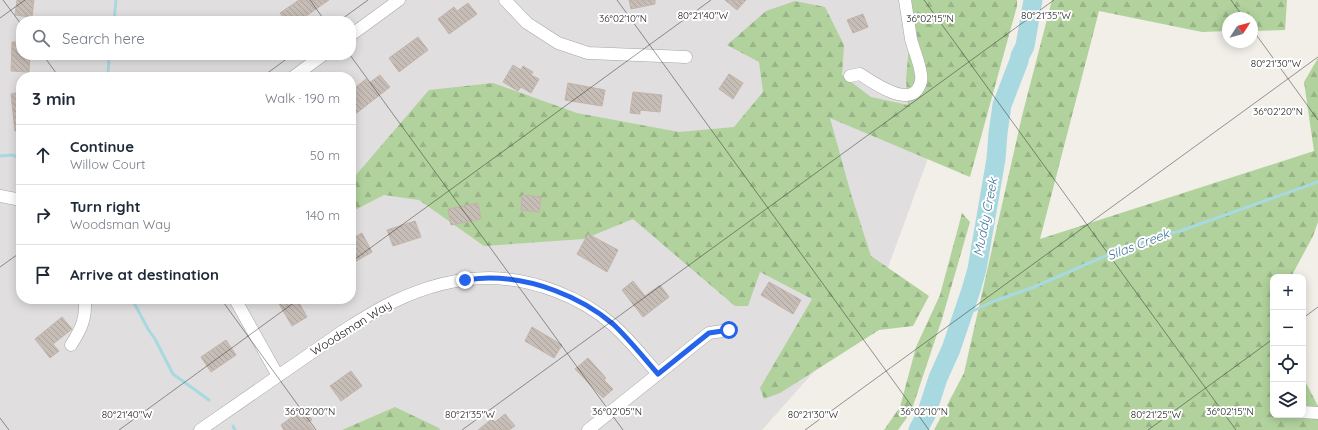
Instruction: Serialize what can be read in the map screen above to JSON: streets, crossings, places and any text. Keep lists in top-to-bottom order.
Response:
{
  "streets": {
    "street": ["Woodsman Way"]
  },
  "water": ["Muddy Creek", "Silas Creek"],
  "north": "top right",
  "page": {
    "search": "Search here",
    "heading": ["3 min", "Walk · 190 m"],
    "list": [
      ["Continue", "Willow Court", "50 m"],
      ["Turn right", "Woodsman Way", "140 m"],
      "Arrive at destination"
    ],
    "map_buttons": ["+", "−"]
  },
  "coordinates": [
    "80°21'40\"W",
    "80°21'35\"W",
    "36°02'10\"N",
    "36°02'15\"N",
    "80°21'30\"W",
    "36°02'20\"N",
    "36°02'00\"N",
    "36°02'05\"N",
    "80°21'25\"W"
  ]
}
